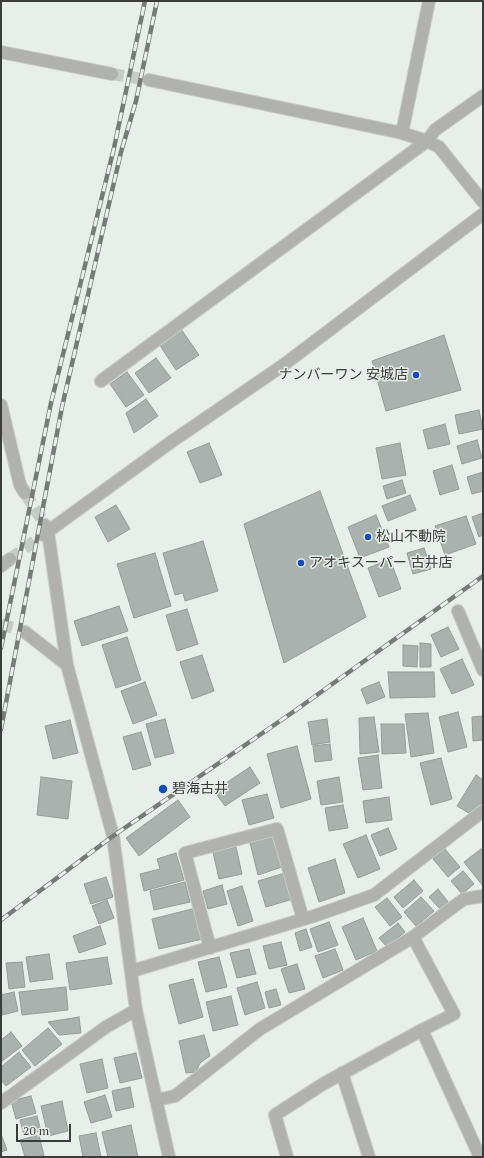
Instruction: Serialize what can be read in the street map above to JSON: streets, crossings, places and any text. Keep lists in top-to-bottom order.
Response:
{
  "places": [
    "ナンバーワン 安城店",
    "松山不動院",
    "アオキスーパー 古井店",
    "碧海古井"
  ],
  "scale_bar": "20 m"
}
